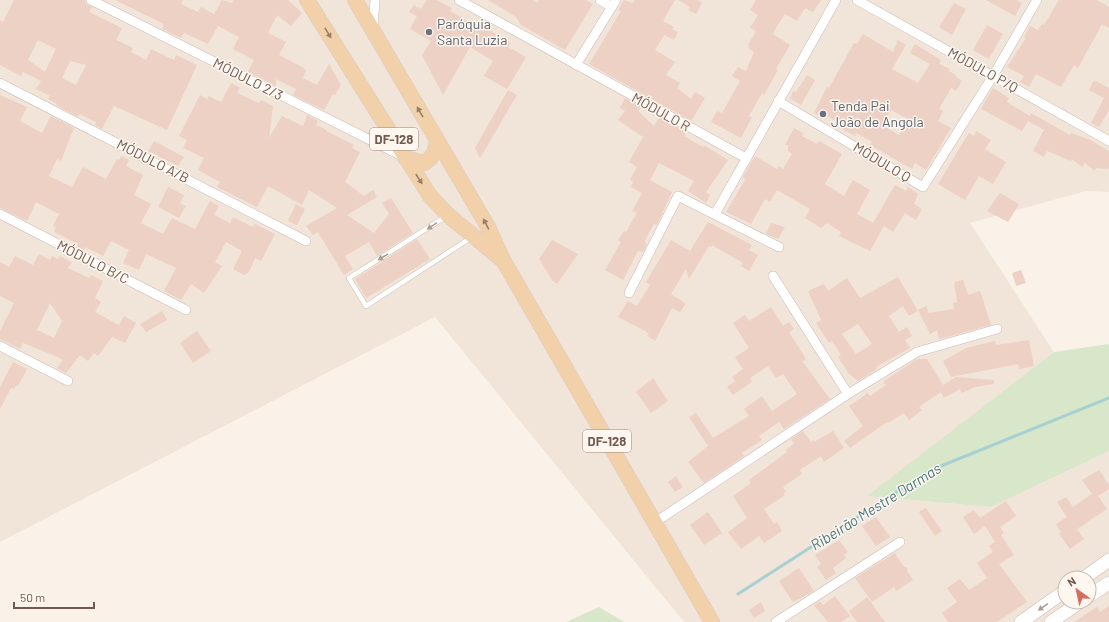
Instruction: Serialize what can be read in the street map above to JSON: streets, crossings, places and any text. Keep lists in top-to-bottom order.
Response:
{
  "streets": {
    "main road": ["DF-128"],
    "street": [
      "MÓDULO P/Q",
      "MÓDULO 2/3",
      "MÓDULO R",
      "MÓDULO A/B",
      "MÓDULO Q",
      "MÓDULO B/C"
    ]
  },
  "crossings": [
    ["MÓDULO P/Q", "MÓDULO Q"],
    ["MÓDULO 2/3", "DF-128"]
  ],
  "water": ["Ribeirão Mestre Darmas"],
  "places": ["Paróquia Santa Luzia", "Tenda Pai João de Angola"],
  "scale_bar": "50 m",
  "north": "top left"
}
